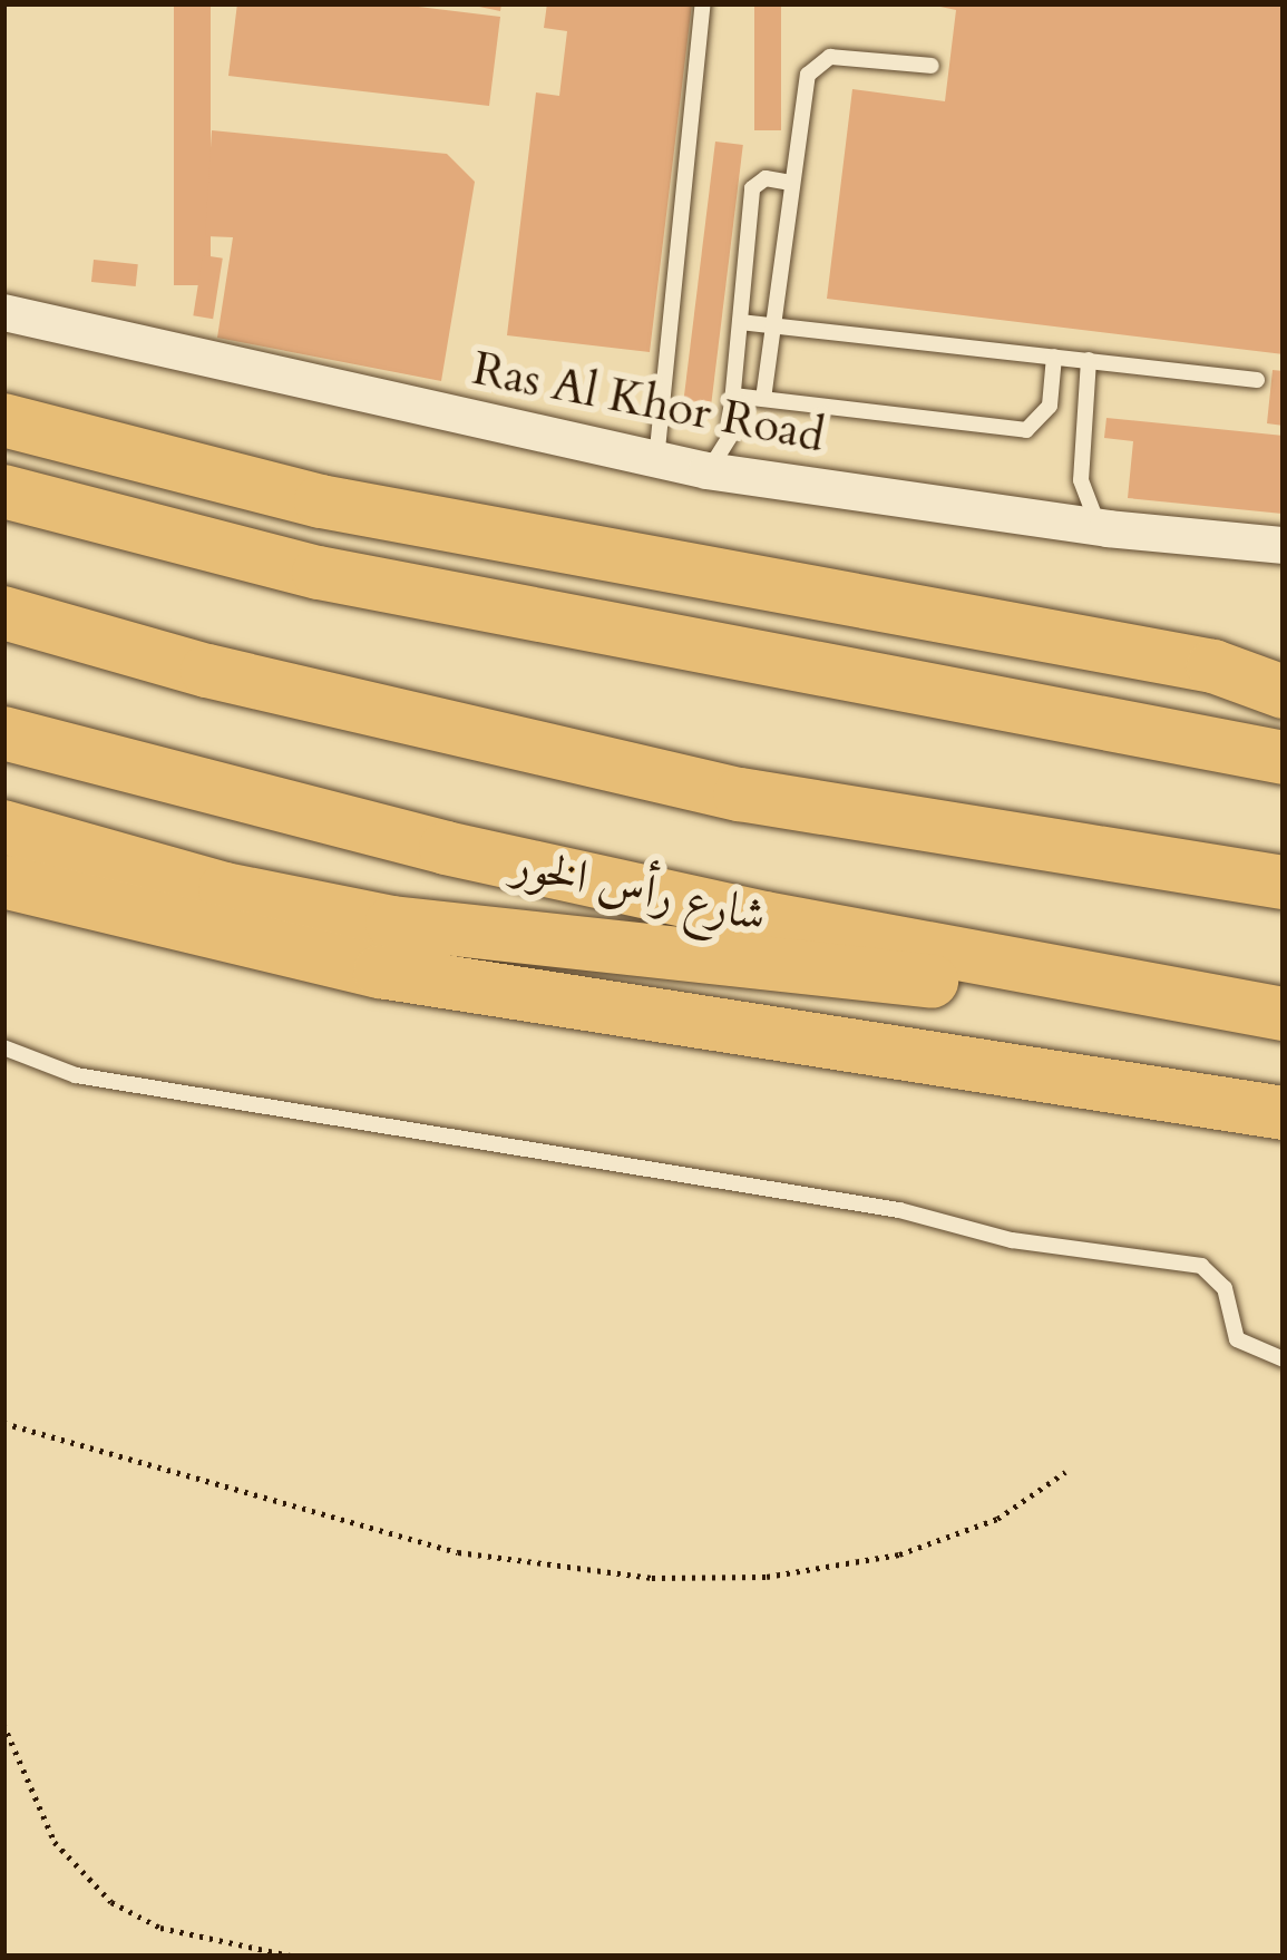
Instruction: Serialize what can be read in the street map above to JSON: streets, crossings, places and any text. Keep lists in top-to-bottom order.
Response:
{
  "streets": {
    "highway": ["شارع رأس الخور"],
    "street": ["Ras Al Khor Road"]
  }
}
